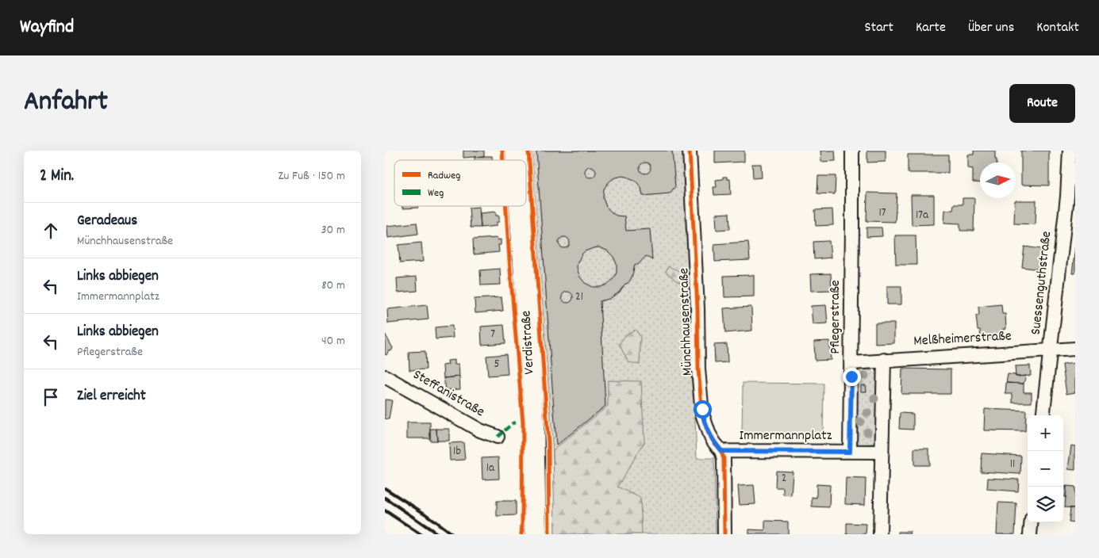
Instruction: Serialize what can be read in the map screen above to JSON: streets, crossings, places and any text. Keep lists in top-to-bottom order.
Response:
{
  "streets": {
    "main road": ["Verdistraße"],
    "street": [
      "Suessenguthstraße",
      "Pflegerstraße",
      "Münchhausenstraße",
      "Melßheimerstraße",
      "Steffanistraße",
      "Immermannplatz"
    ]
  },
  "crossings": [
    ["Suessenguthstraße", "Melßheimerstraße"],
    ["Pflegerstraße", "Melßheimerstraße"],
    ["Pflegerstraße", "Immermannplatz"],
    ["Münchhausenstraße", "Immermannplatz"]
  ],
  "house_numbers": [
    "17",
    "17a",
    "21",
    "7",
    "5",
    "1b",
    "11",
    "1a",
    "2"
  ],
  "legend": ["Radweg", "Weg"],
  "north": "right",
  "page": {
    "header": "Wayfind",
    "nav": [
      "Start",
      "Karte",
      "Über uns",
      "Kontakt"
    ],
    "title": "Anfahrt",
    "buttons": "Route",
    "heading": ["2 Min.", "Zu Fuß · 150 m"],
    "list": [
      ["Geradeaus", "Münchhausenstraße", "30 m"],
      ["Links abbiegen", "Immermannplatz", "80 m"],
      ["Links abbiegen", "Pflegerstraße", "40 m"],
      "Ziel erreicht"
    ],
    "map_buttons": ["+", "−"]
  }
}
